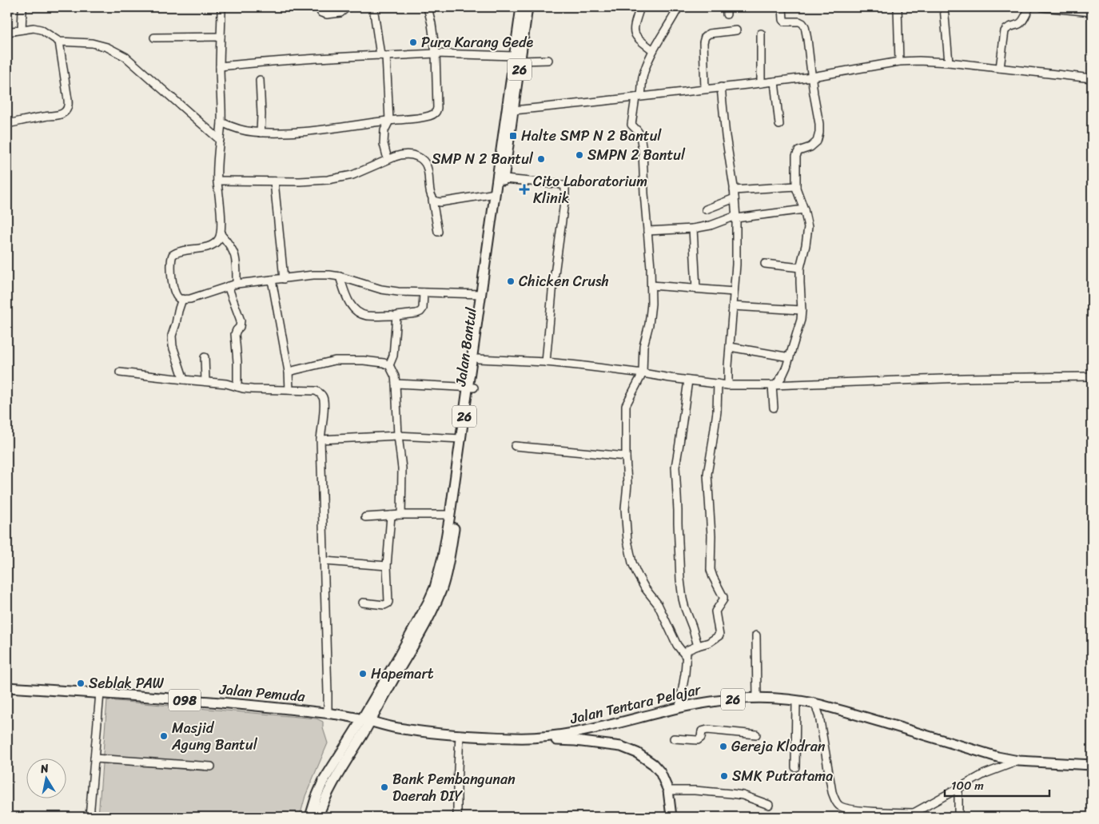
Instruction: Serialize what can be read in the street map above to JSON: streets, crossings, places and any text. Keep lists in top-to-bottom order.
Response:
{
  "streets": {
    "main road": [
      "26",
      "Jalan Bantul",
      "Jalan Pemuda",
      "098",
      "Jalan Tentara Pelajar"
    ]
  },
  "crossings": [
    ["Jalan Bantul", "Jalan Pemuda"],
    ["Jalan Bantul", "Jalan Tentara Pelajar"],
    ["Jalan Pemuda", "Jalan Tentara Pelajar"]
  ],
  "places": {
    "other": [
      "Pura Karang Gede",
      "SMPN 2 Bantul",
      "SMP N 2 Bantul",
      "Chicken Crush",
      "Hapemart",
      "Seblak PAW",
      "Masjid Agung Bantul",
      "Gereja Klodran",
      "SMK Putratama",
      "Bank Pembangunan Daerah DIY"
    ],
    "transit": ["Halte SMP N 2 Bantul"],
    "health": ["Cito Laboratorium Klinik"]
  },
  "scale_bar": "100 m",
  "north": "top"
}
